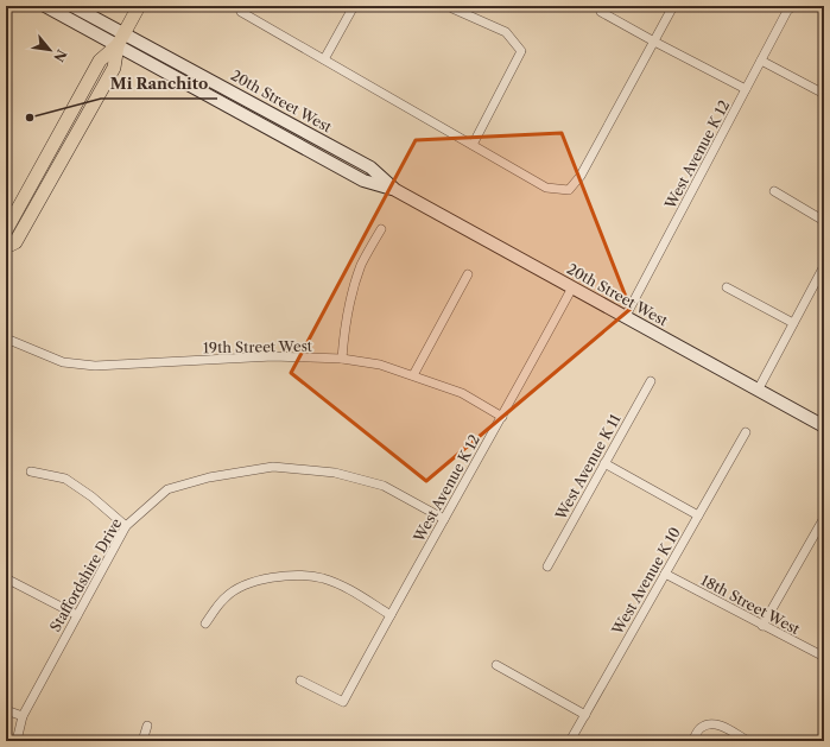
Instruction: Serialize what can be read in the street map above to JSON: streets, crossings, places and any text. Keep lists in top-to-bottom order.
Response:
{
  "streets": {
    "main road": ["20th Street West"],
    "street": [
      "West Avenue K 12",
      "19th Street West",
      "West Avenue K 11",
      "Staffordshire Drive",
      "West Avenue K 10",
      "18th Street West"
    ]
  },
  "crossings": [
    ["20th Street West", "West Avenue K 12"],
    ["West Avenue K 12", "19th Street West"],
    ["West Avenue K 12", "Staffordshire Drive"],
    ["West Avenue K 10", "18th Street West"]
  ],
  "places": ["Mi Ranchito"],
  "north": "bottom right"
}
